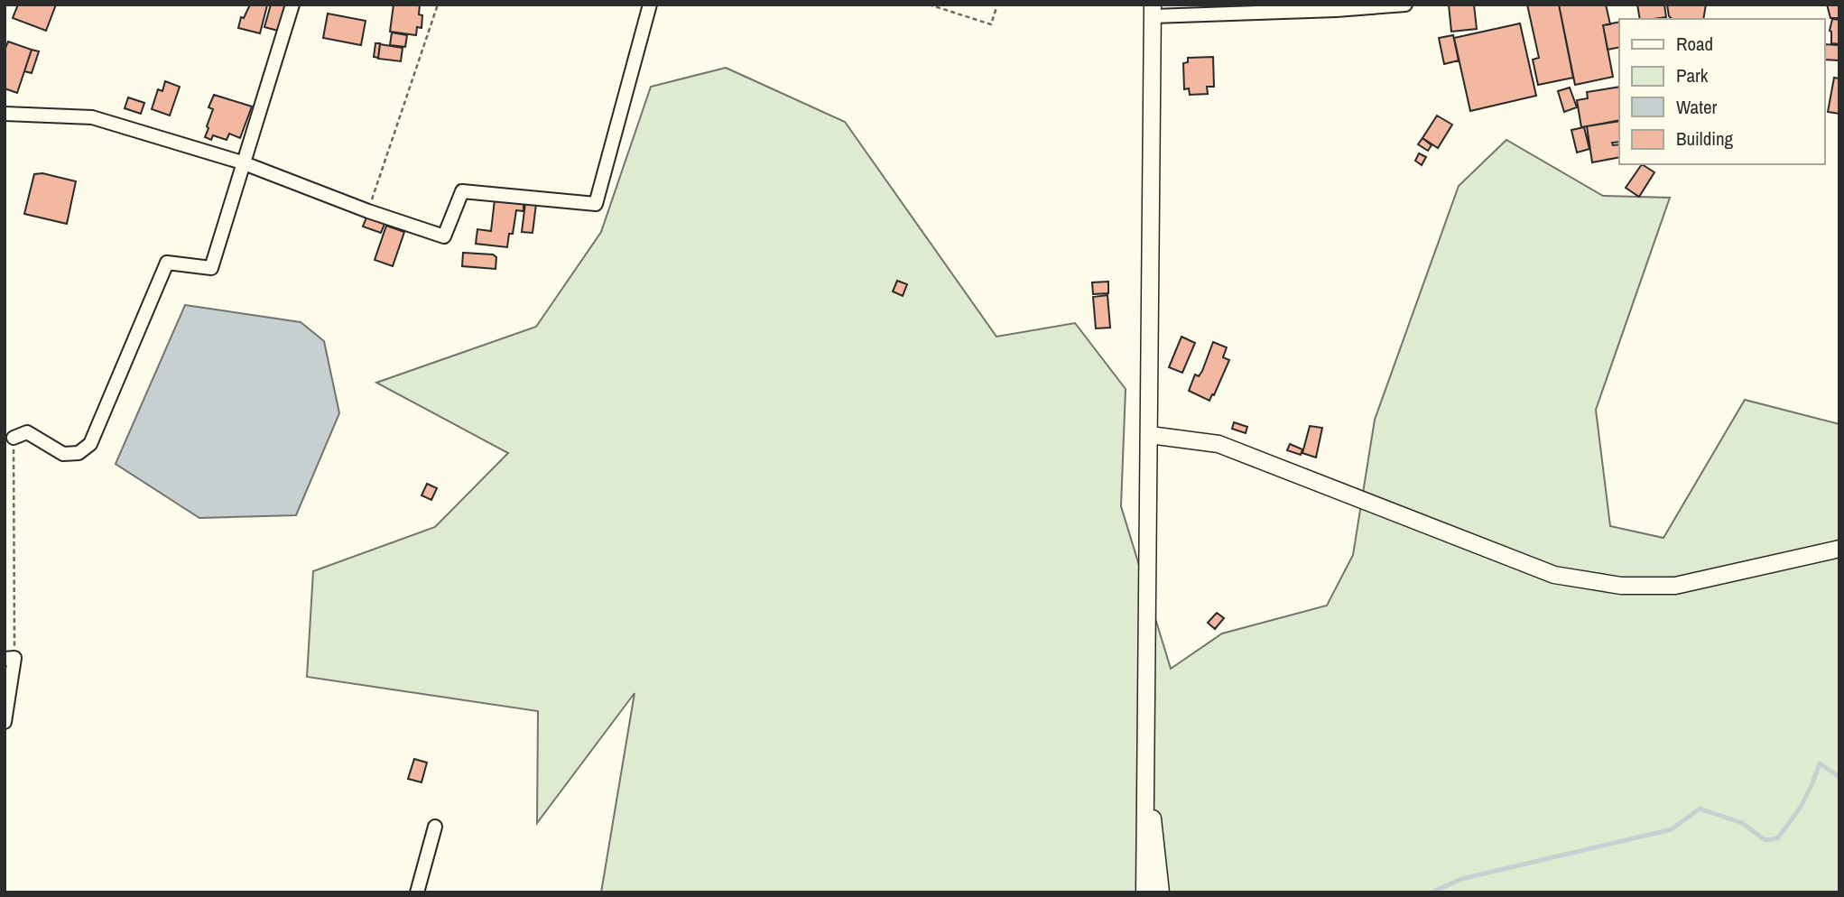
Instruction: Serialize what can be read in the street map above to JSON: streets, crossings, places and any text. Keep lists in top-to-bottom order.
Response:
{
  "legend": [
    "Road",
    "Park",
    "Water",
    "Building"
  ]
}
